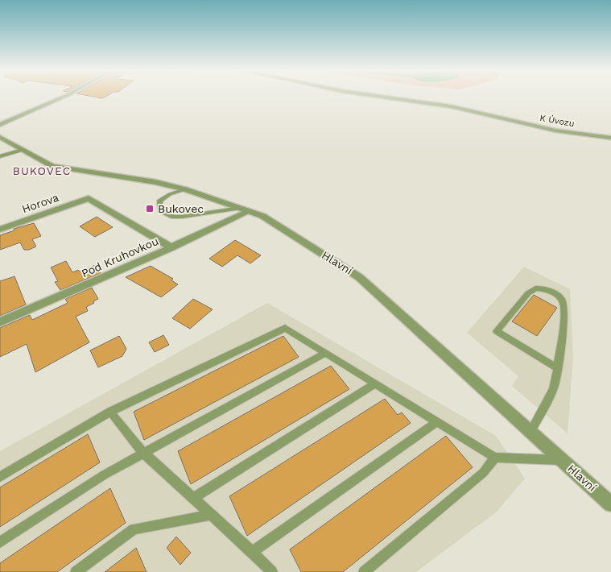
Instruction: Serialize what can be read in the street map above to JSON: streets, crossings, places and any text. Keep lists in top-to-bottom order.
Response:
{
  "streets": {
    "street": [
      "K Úvozu",
      "Horova",
      "Pod Kruhovkou",
      "Hlavní"
    ]
  },
  "crossings": [
    ["Horova", "Pod Kruhovkou"],
    ["Pod Kruhovkou", "Hlavní"]
  ],
  "districts": ["BUKOVEC"],
  "places": {
    "transit": ["Bukovec"]
  }
}
